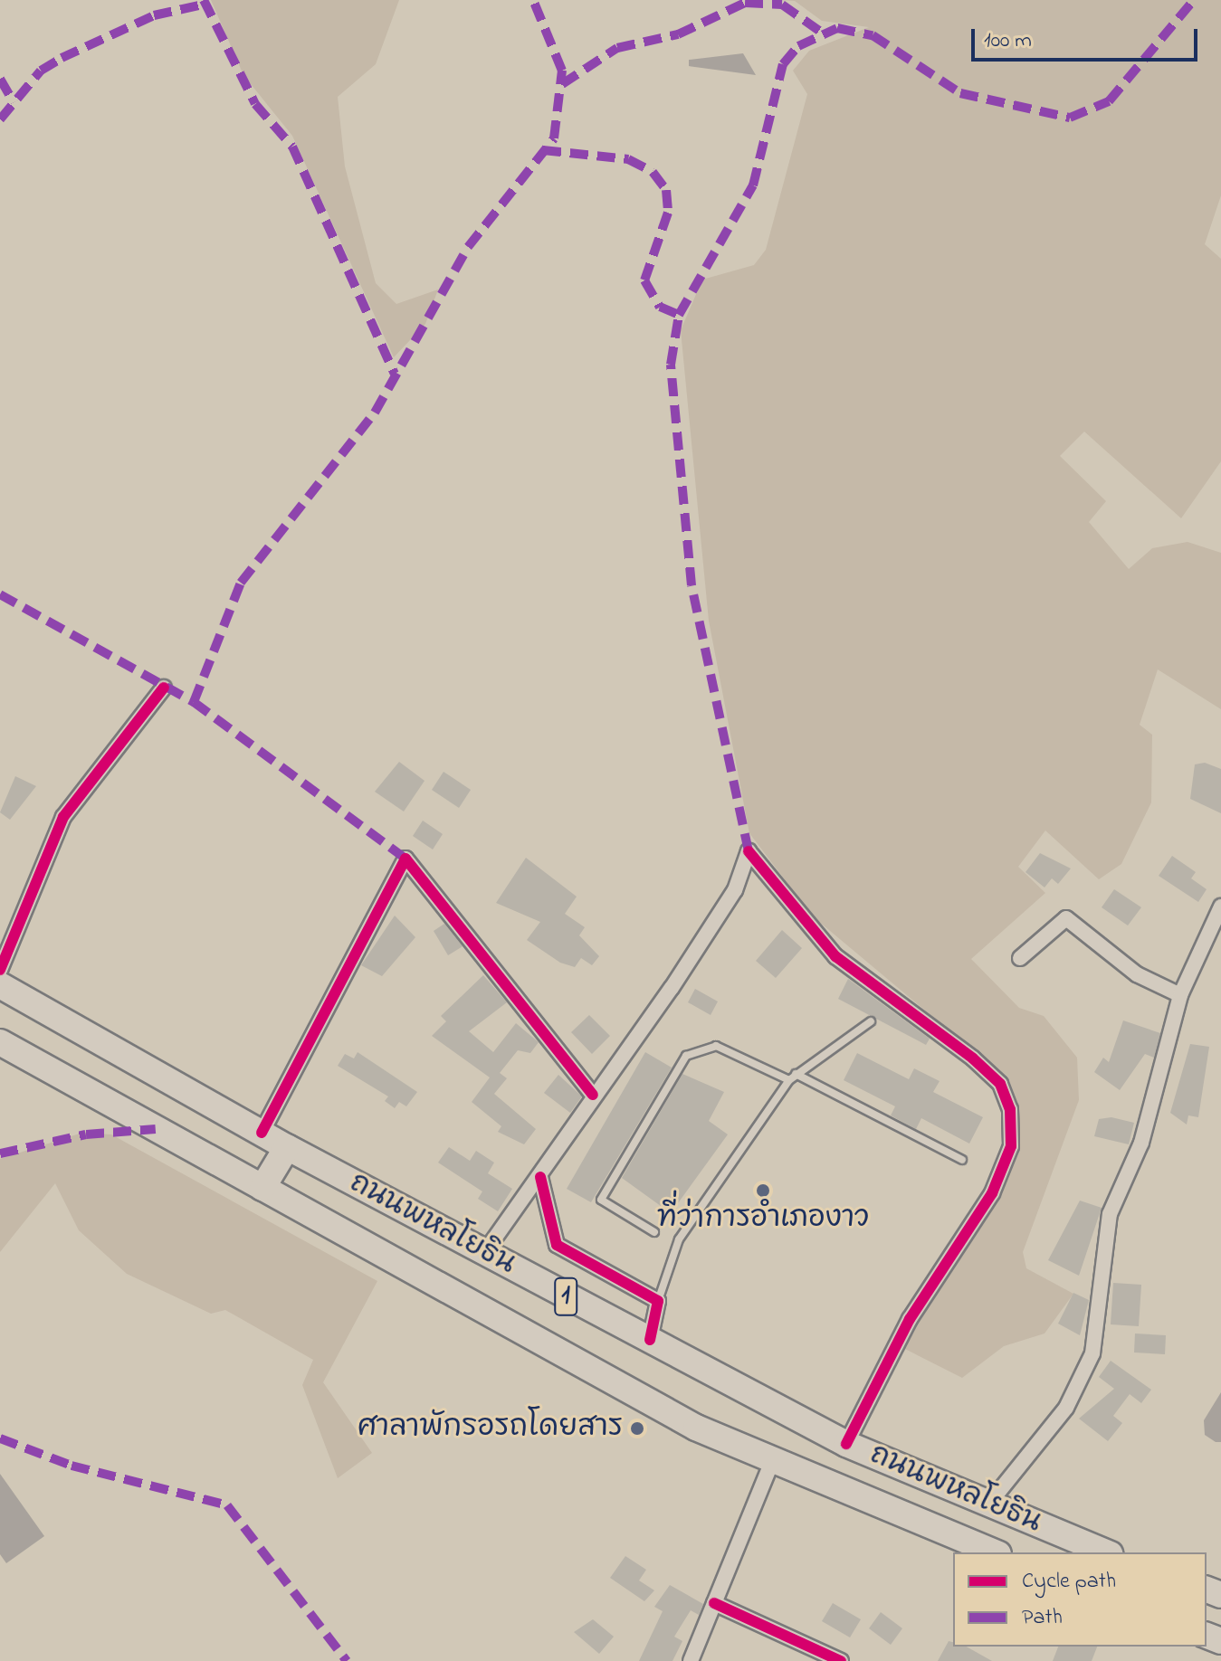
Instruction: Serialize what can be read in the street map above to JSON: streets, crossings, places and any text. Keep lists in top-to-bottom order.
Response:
{
  "streets": {
    "highway": ["ถนนพหลโยธิน", "1"]
  },
  "places": ["ที่ว่าการอำเภองาว", "ศาลาพักรอรถโดยสาร"],
  "legend": ["Cycle path", "Path"],
  "scale_bar": "100 m"
}
